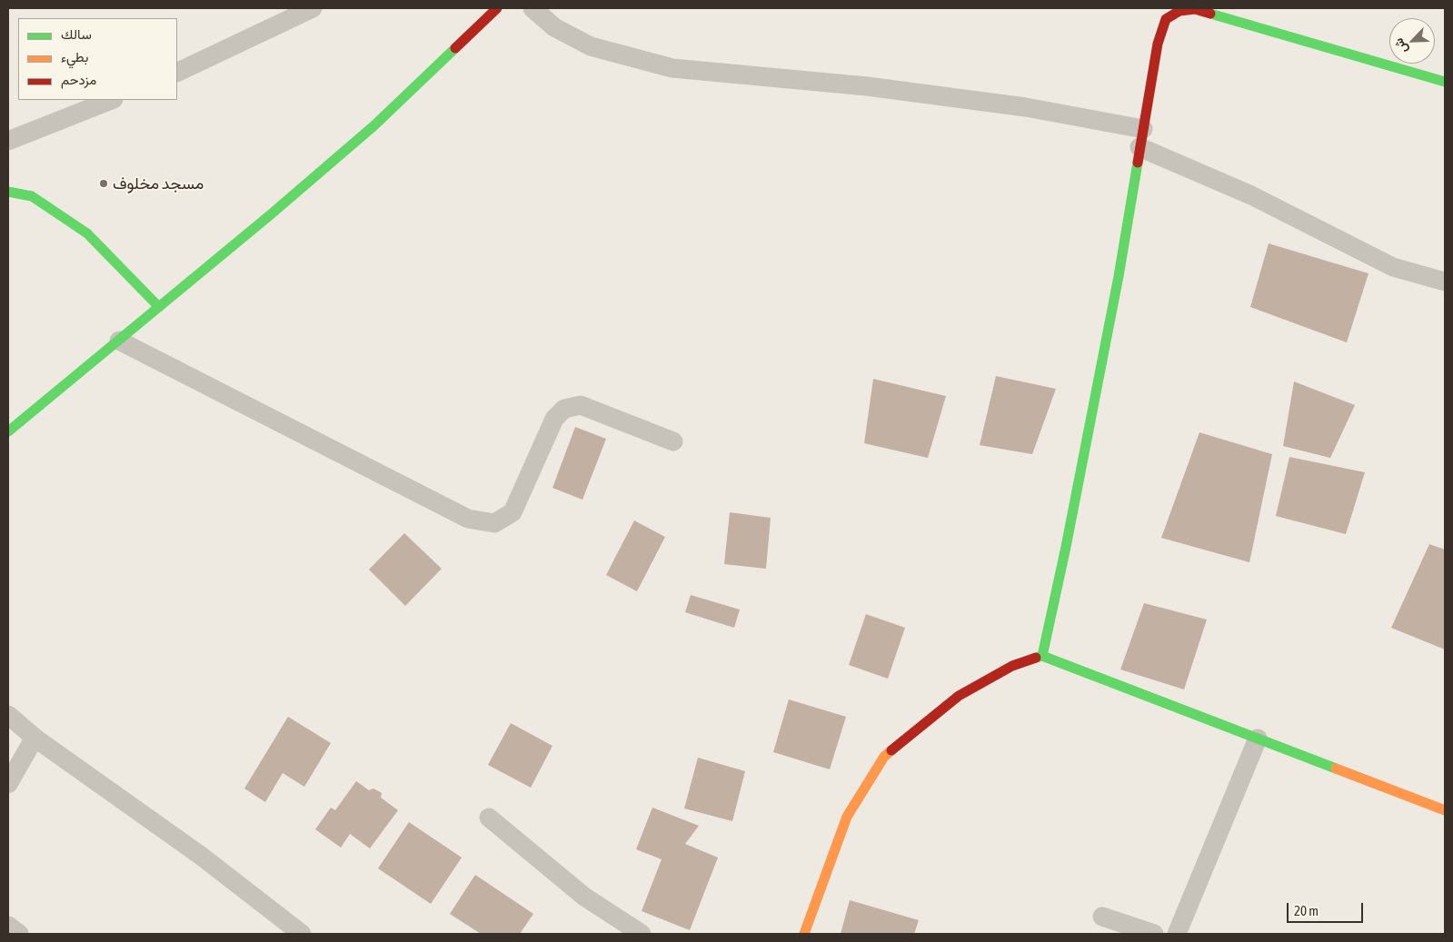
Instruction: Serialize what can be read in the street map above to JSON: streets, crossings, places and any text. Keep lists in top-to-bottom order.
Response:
{
  "places": ["مسجد مخلوف"],
  "legend": ["سالك", "بطيء", "مزدحم"],
  "scale_bar": "20 m",
  "north": "bottom left"
}
